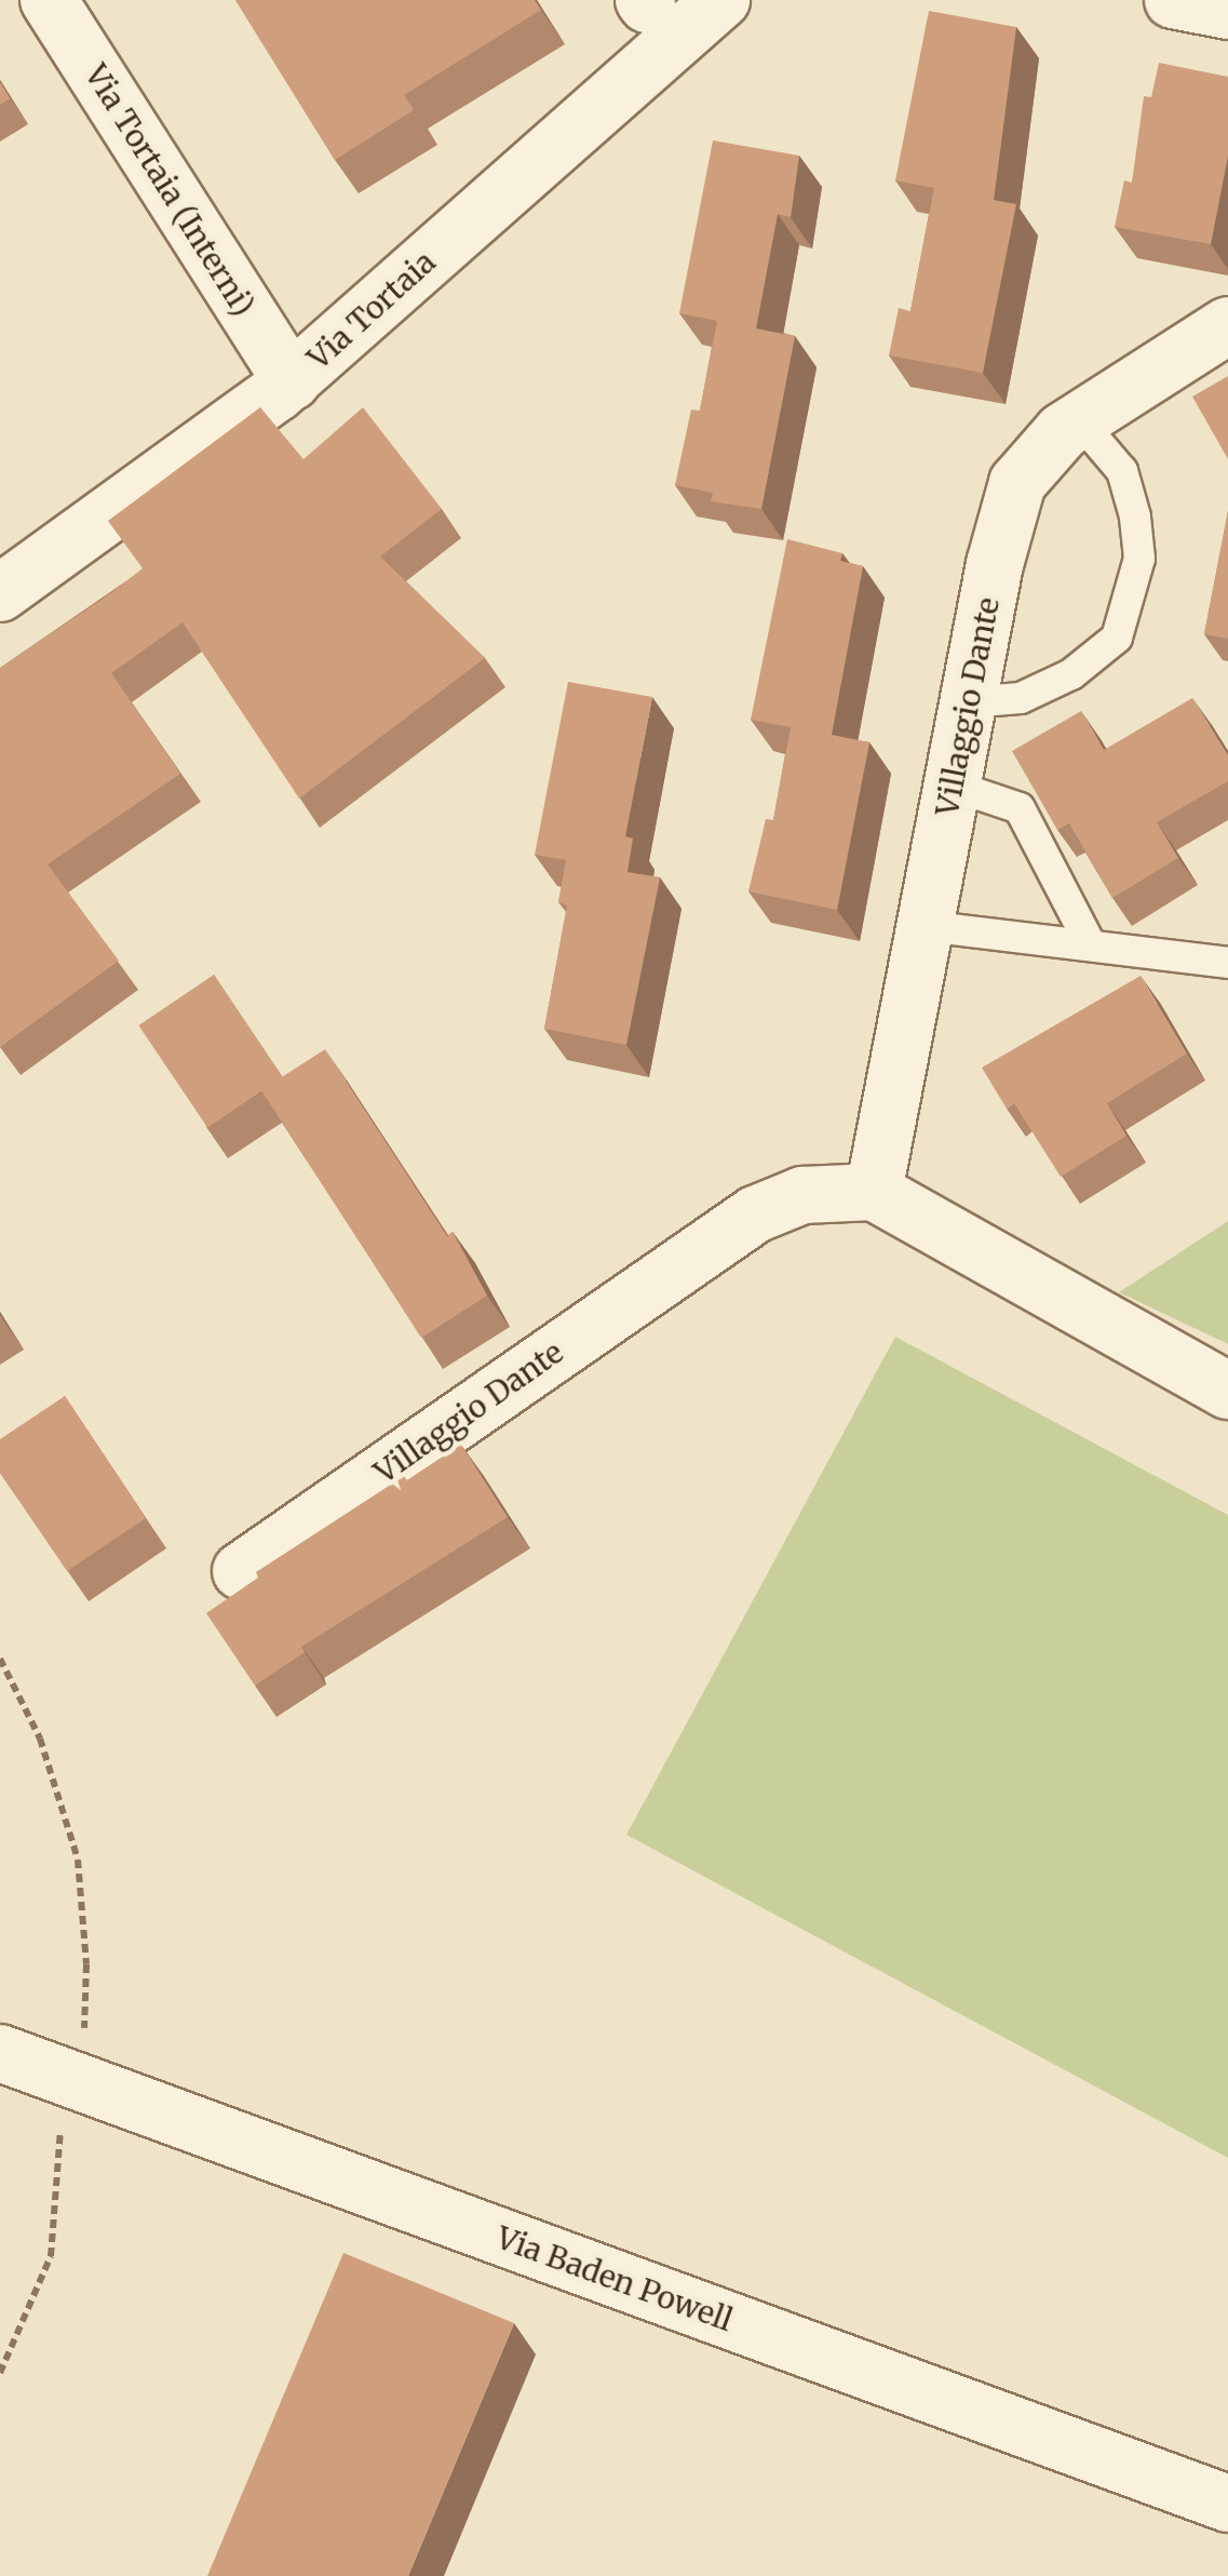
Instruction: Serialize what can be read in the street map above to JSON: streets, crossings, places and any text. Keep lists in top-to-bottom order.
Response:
{
  "streets": {
    "street": [
      "Via Tortaia (Interni)",
      "Via Tortaia",
      "Villaggio Dante",
      "Via Baden Powell"
    ]
  },
  "crossings": [
    ["Via Tortaia (Interni)", "Via Tortaia"]
  ]
}
